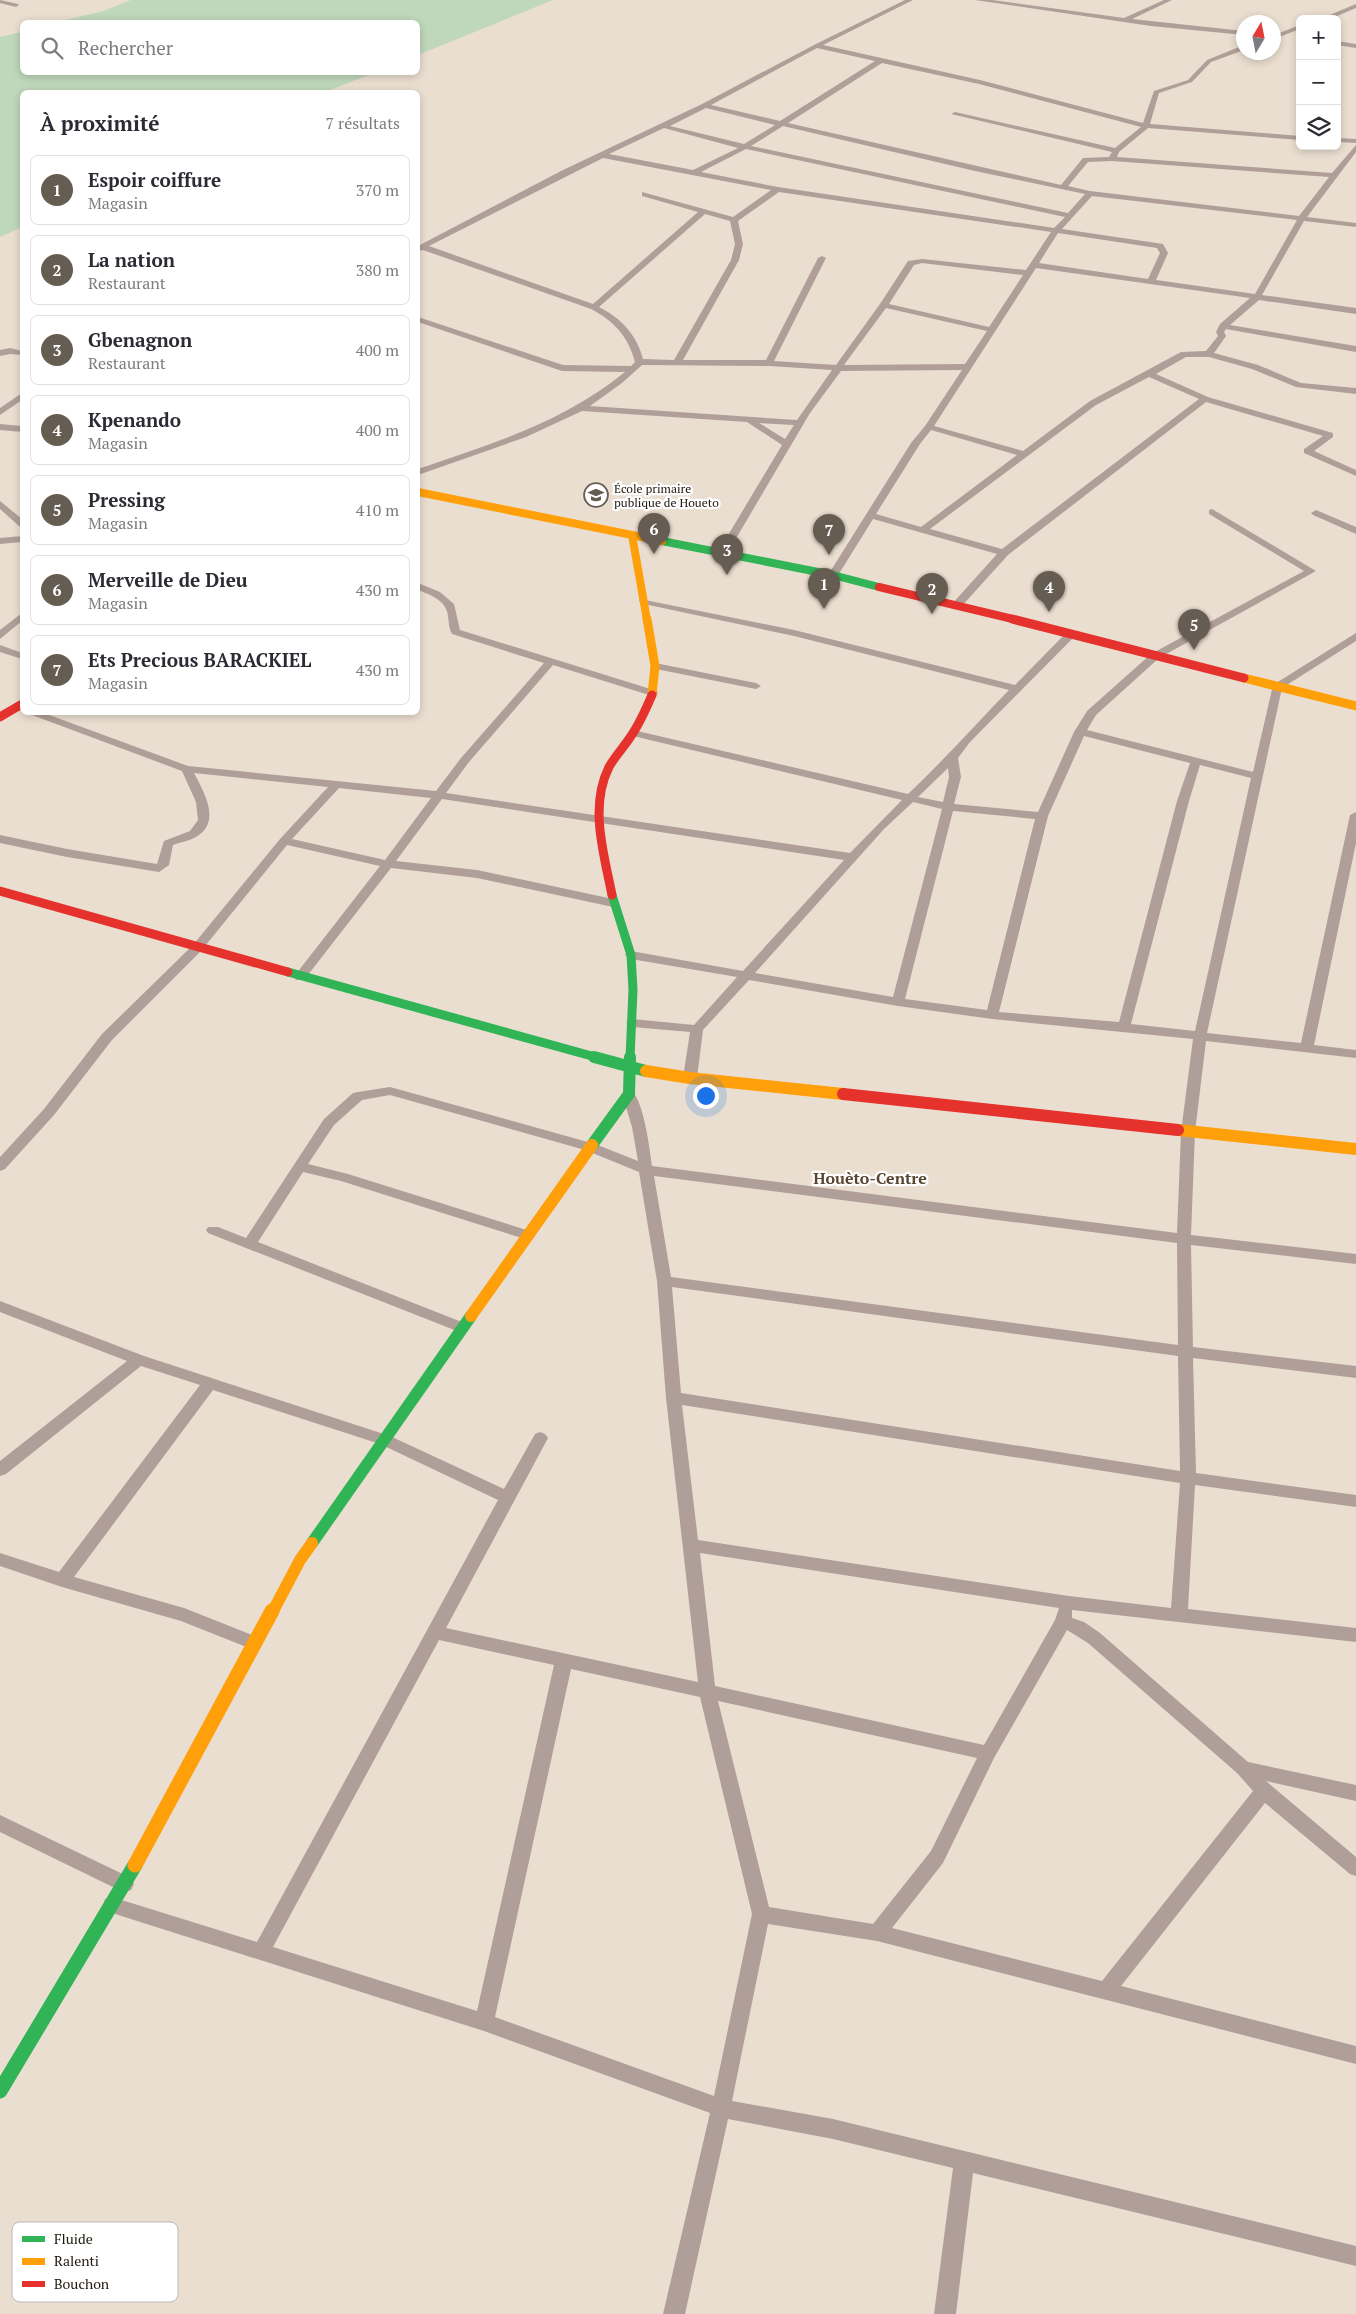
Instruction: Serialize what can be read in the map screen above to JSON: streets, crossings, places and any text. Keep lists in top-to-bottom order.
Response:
{
  "districts": ["Houèto-Centre"],
  "places": {
    "school or university": ["École primaire publique de Houeto"]
  },
  "legend": ["Fluide", "Ralenti", "Bouchon"],
  "north": "top",
  "page": {
    "map_buttons": ["+", "−"],
    "search": "Rechercher",
    "heading": ["À proximité", "7 résultats"],
    "list": [
      {
        "mark": "1",
        "name": "Espoir coiffure",
        "note": "Magasin",
        "value": "370 m"
      },
      {
        "mark": "2",
        "name": "La nation",
        "note": "Restaurant",
        "value": "380 m"
      },
      {
        "mark": "3",
        "name": "Gbenagnon",
        "note": "Restaurant",
        "value": "400 m"
      },
      {
        "mark": "4",
        "name": "Kpenando",
        "note": "Magasin",
        "value": "400 m"
      },
      {
        "mark": "5",
        "name": "Pressing",
        "note": "Magasin",
        "value": "410 m"
      },
      {
        "mark": "6",
        "name": "Merveille de Dieu",
        "note": "Magasin",
        "value": "430 m"
      },
      {
        "mark": "7",
        "name": "Ets Precious BARACKIEL",
        "note": "Magasin",
        "value": "430 m"
      }
    ],
    "pins": [
      "6",
      "7",
      "3",
      "1",
      "4",
      "2",
      "5"
    ]
  }
}
